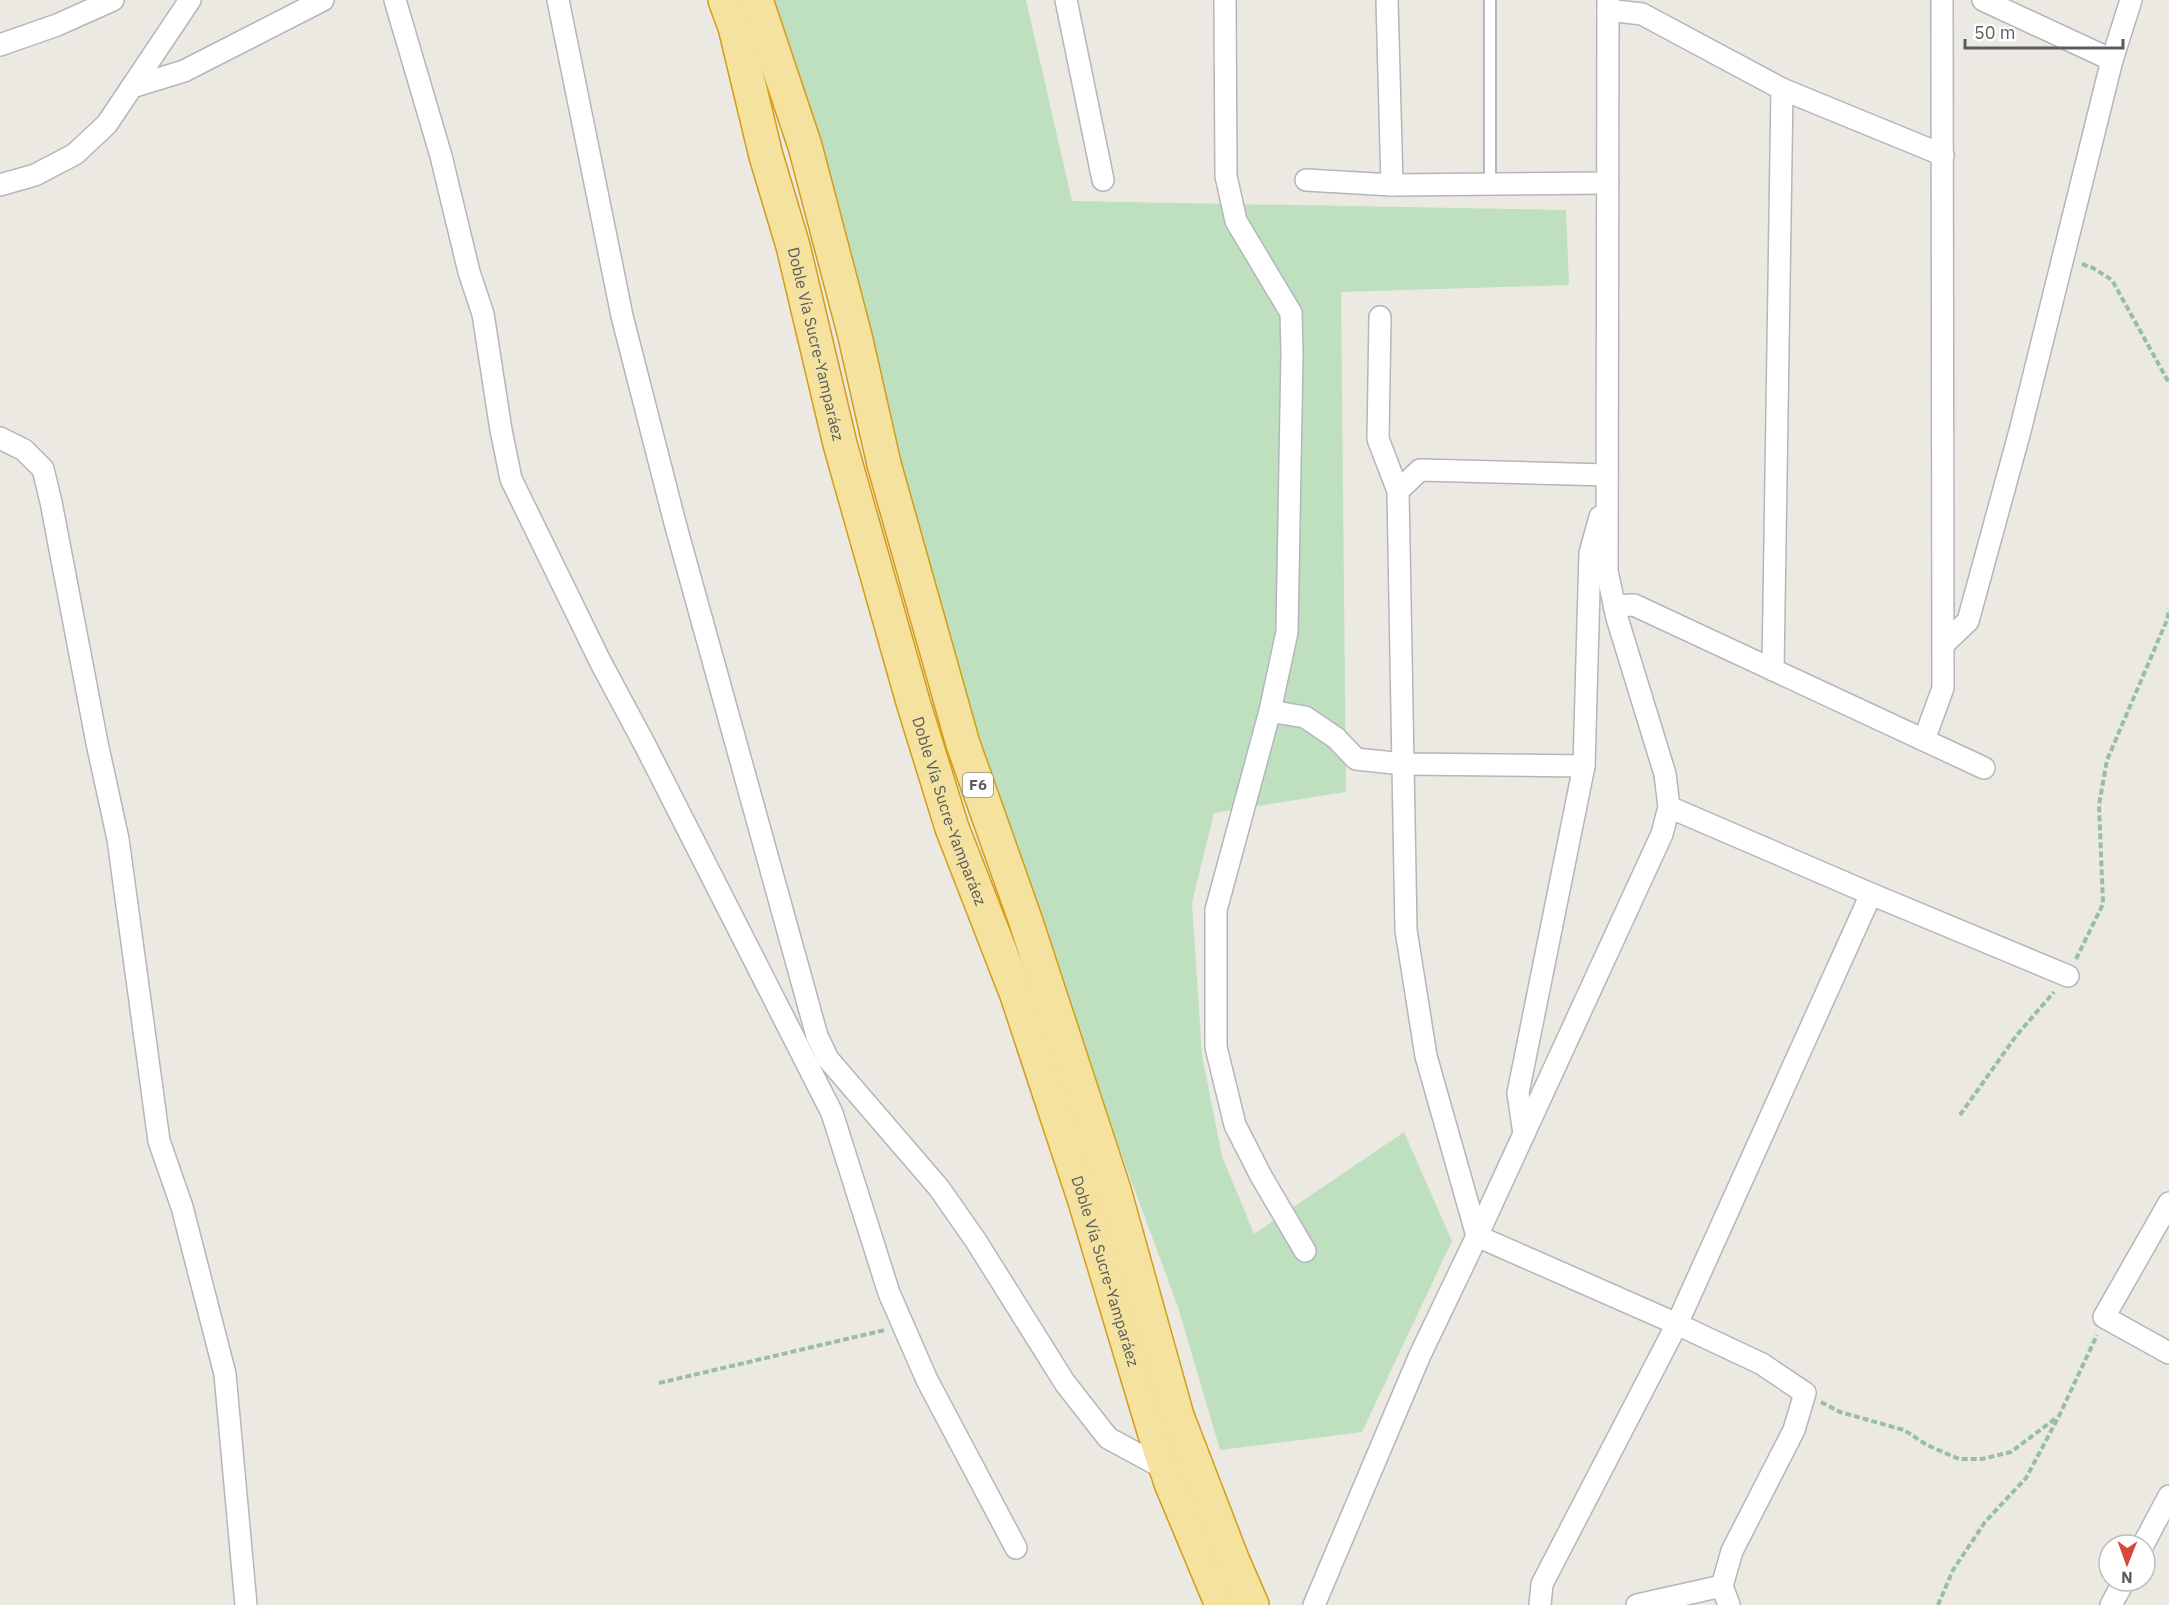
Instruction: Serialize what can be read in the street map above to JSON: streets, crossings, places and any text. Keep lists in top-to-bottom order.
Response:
{
  "streets": {
    "highway": ["Doble Vía Sucre-Yamparáez", "F6"]
  },
  "scale_bar": "50 m",
  "north": "bottom"
}
